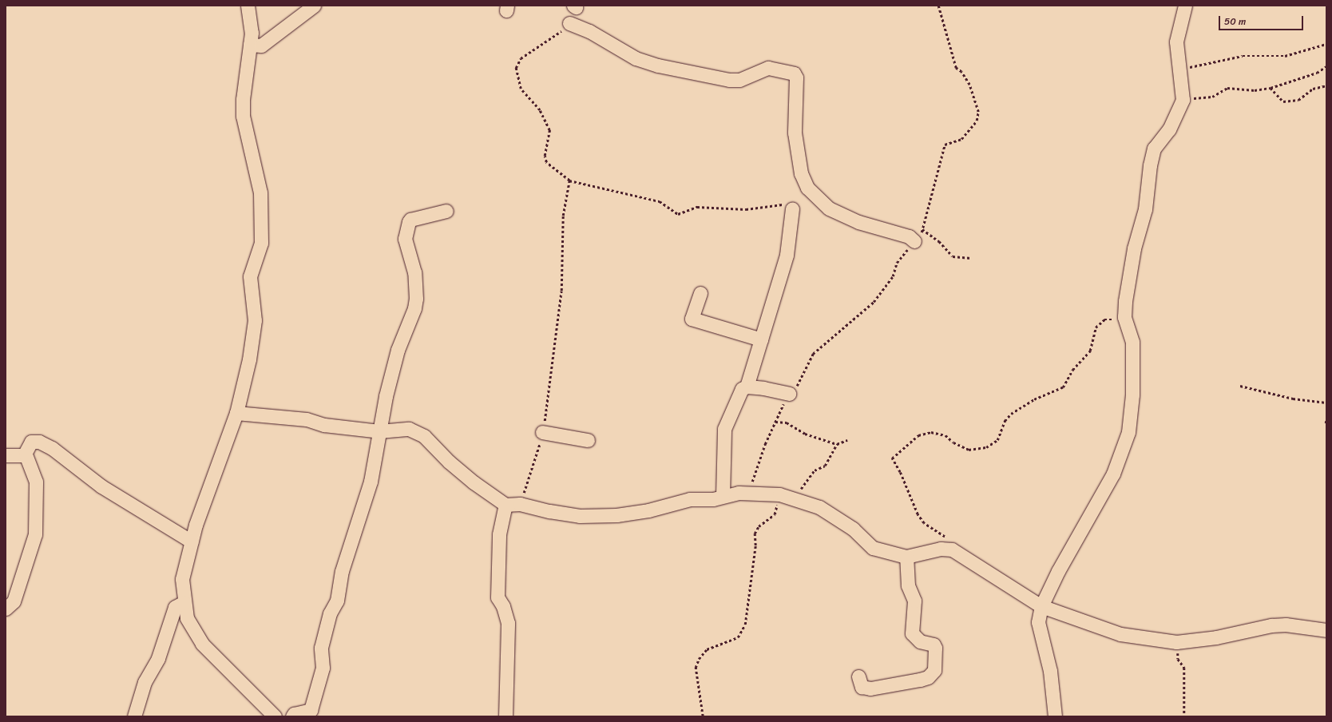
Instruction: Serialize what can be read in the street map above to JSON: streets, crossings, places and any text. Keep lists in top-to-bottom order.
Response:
{
  "scale_bar": "50 m"
}
